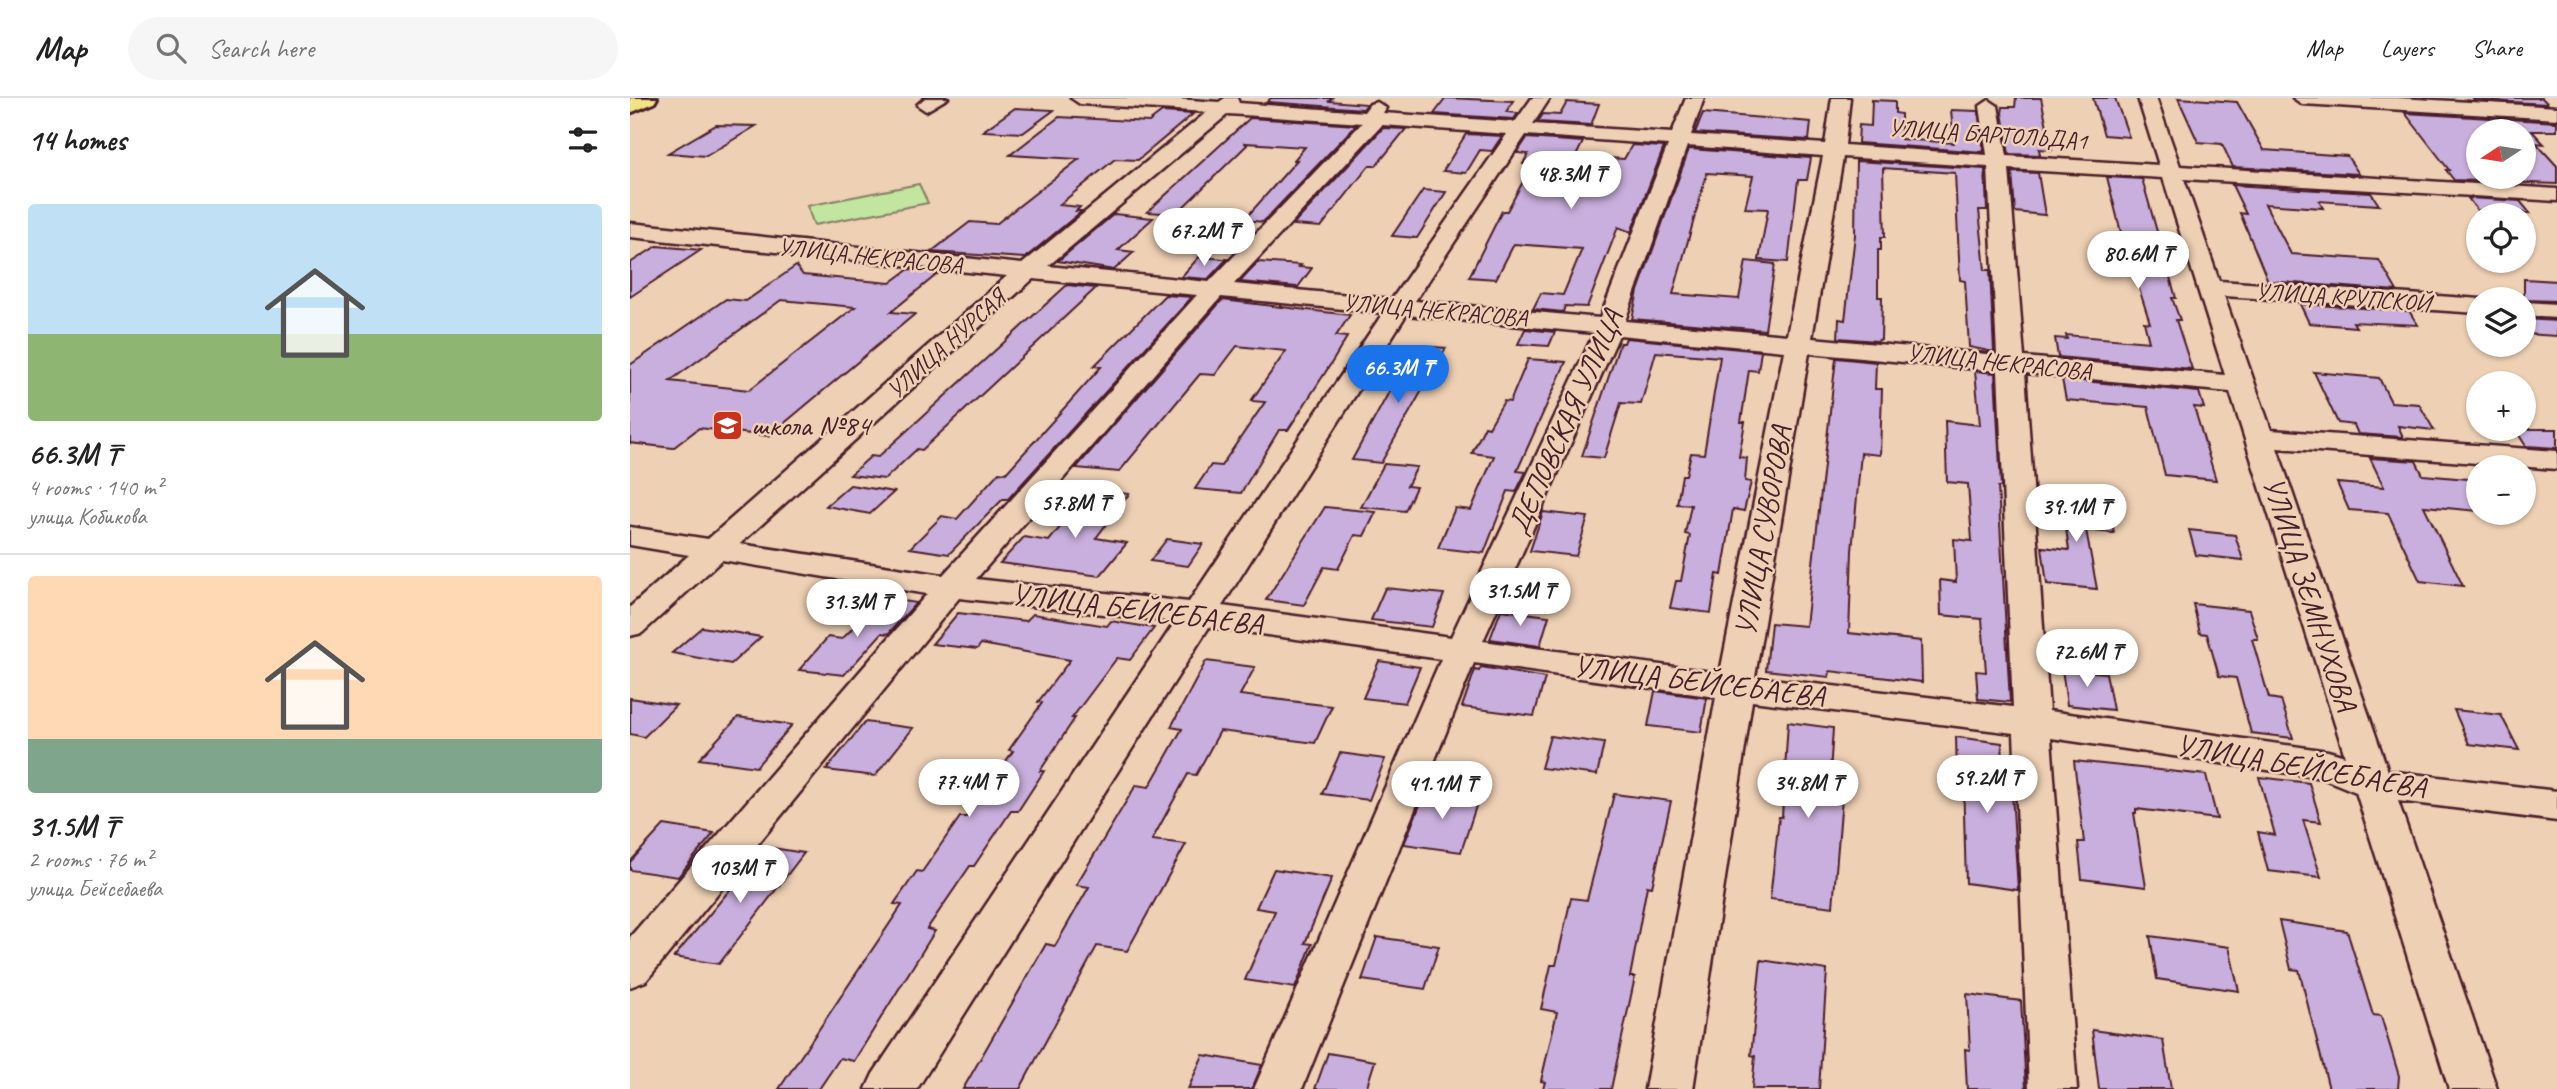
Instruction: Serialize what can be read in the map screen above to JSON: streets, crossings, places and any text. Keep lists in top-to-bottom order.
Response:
{
  "streets": {
    "street": [
      "УЛИЦА БАРТОЛЬДА1",
      "УЛИЦА НЕКРАСОВА",
      "УЛИЦА КРУПСКОЙ",
      "УЛИЦА НУРСАЯ",
      "ДЕПОВСКАЯ УЛИЦА",
      "УЛИЦА СУВОРОВА",
      "УЛИЦА ЗЕМНУХОВА",
      "УЛИЦА БЕЙСЕБАЕВА"
    ]
  },
  "crossings": [
    ["УЛИЦА БАРТОЛЬДА1", "УЛИЦА НУРСАЯ"],
    ["УЛИЦА БАРТОЛЬДА1", "ДЕПОВСКАЯ УЛИЦА"],
    ["УЛИЦА БАРТОЛЬДА1", "УЛИЦА СУВОРОВА"],
    ["УЛИЦА БАРТОЛЬДА1", "УЛИЦА ЗЕМНУХОВА"],
    ["УЛИЦА НЕКРАСОВА", "УЛИЦА НУРСАЯ"],
    ["УЛИЦА НЕКРАСОВА", "ДЕПОВСКАЯ УЛИЦА"],
    ["УЛИЦА НЕКРАСОВА", "УЛИЦА СУВОРОВА"],
    ["УЛИЦА НЕКРАСОВА", "УЛИЦА ЗЕМНУХОВА"],
    ["УЛИЦА КРУПСКОЙ", "УЛИЦА ЗЕМНУХОВА"],
    ["УЛИЦА НУРСАЯ", "УЛИЦА БЕЙСЕБАЕВА"],
    ["ДЕПОВСКАЯ УЛИЦА", "УЛИЦА БЕЙСЕБАЕВА"],
    ["УЛИЦА СУВОРОВА", "УЛИЦА БЕЙСЕБАЕВА"],
    ["УЛИЦА ЗЕМНУХОВА", "УЛИЦА БЕЙСЕБАЕВА"]
  ],
  "places": {
    "school or university": ["школа №84"]
  },
  "north": "left",
  "page": {
    "header": "Map",
    "search": "Search here",
    "nav": ["Map", "Layers", "Share"],
    "heading": "14 homes",
    "map_buttons": ["+", "−"],
    "price": [
      "48.3M ₸",
      "67.2M ₸",
      "80.6M ₸",
      "66.3M ₸",
      "57.8M ₸",
      "39.1M ₸",
      "31.5M ₸",
      "31.3M ₸",
      "72.6M ₸",
      "59.2M ₸",
      "77.4M ₸",
      "34.8M ₸",
      "41.1M ₸",
      "103M ₸"
    ],
    "list": [
      {
        "name": "66.3M ₸",
        "note": "4 rooms · 140 m² · улица Кобикова"
      },
      {
        "name": "31.5M ₸",
        "note": "2 rooms · 76 m² · улица Бейсебаева"
      }
    ]
  }
}
